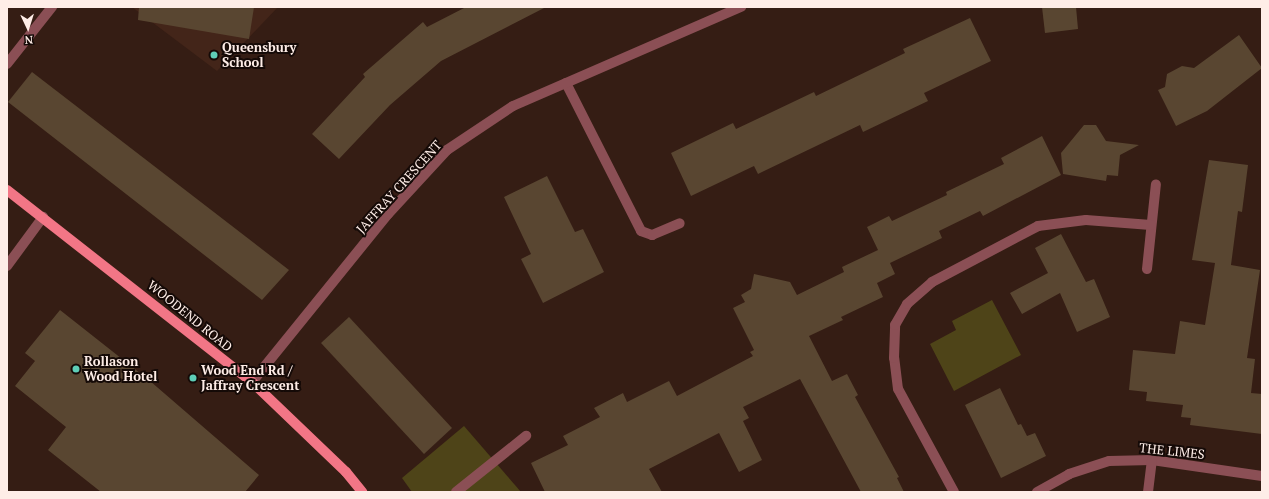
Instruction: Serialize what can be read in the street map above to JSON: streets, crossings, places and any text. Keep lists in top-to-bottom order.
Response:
{
  "streets": {
    "main road": ["WOODEND ROAD"],
    "street": ["JAFFRAY CRESCENT", "THE LIMES"]
  },
  "crossings": [
    ["JAFFRAY CRESCENT", "WOODEND ROAD"]
  ],
  "places": ["Queensbury School", "Rollason Wood Hotel", "Wood End Rd / Jaffray Crescent"],
  "north": "bottom"
}
